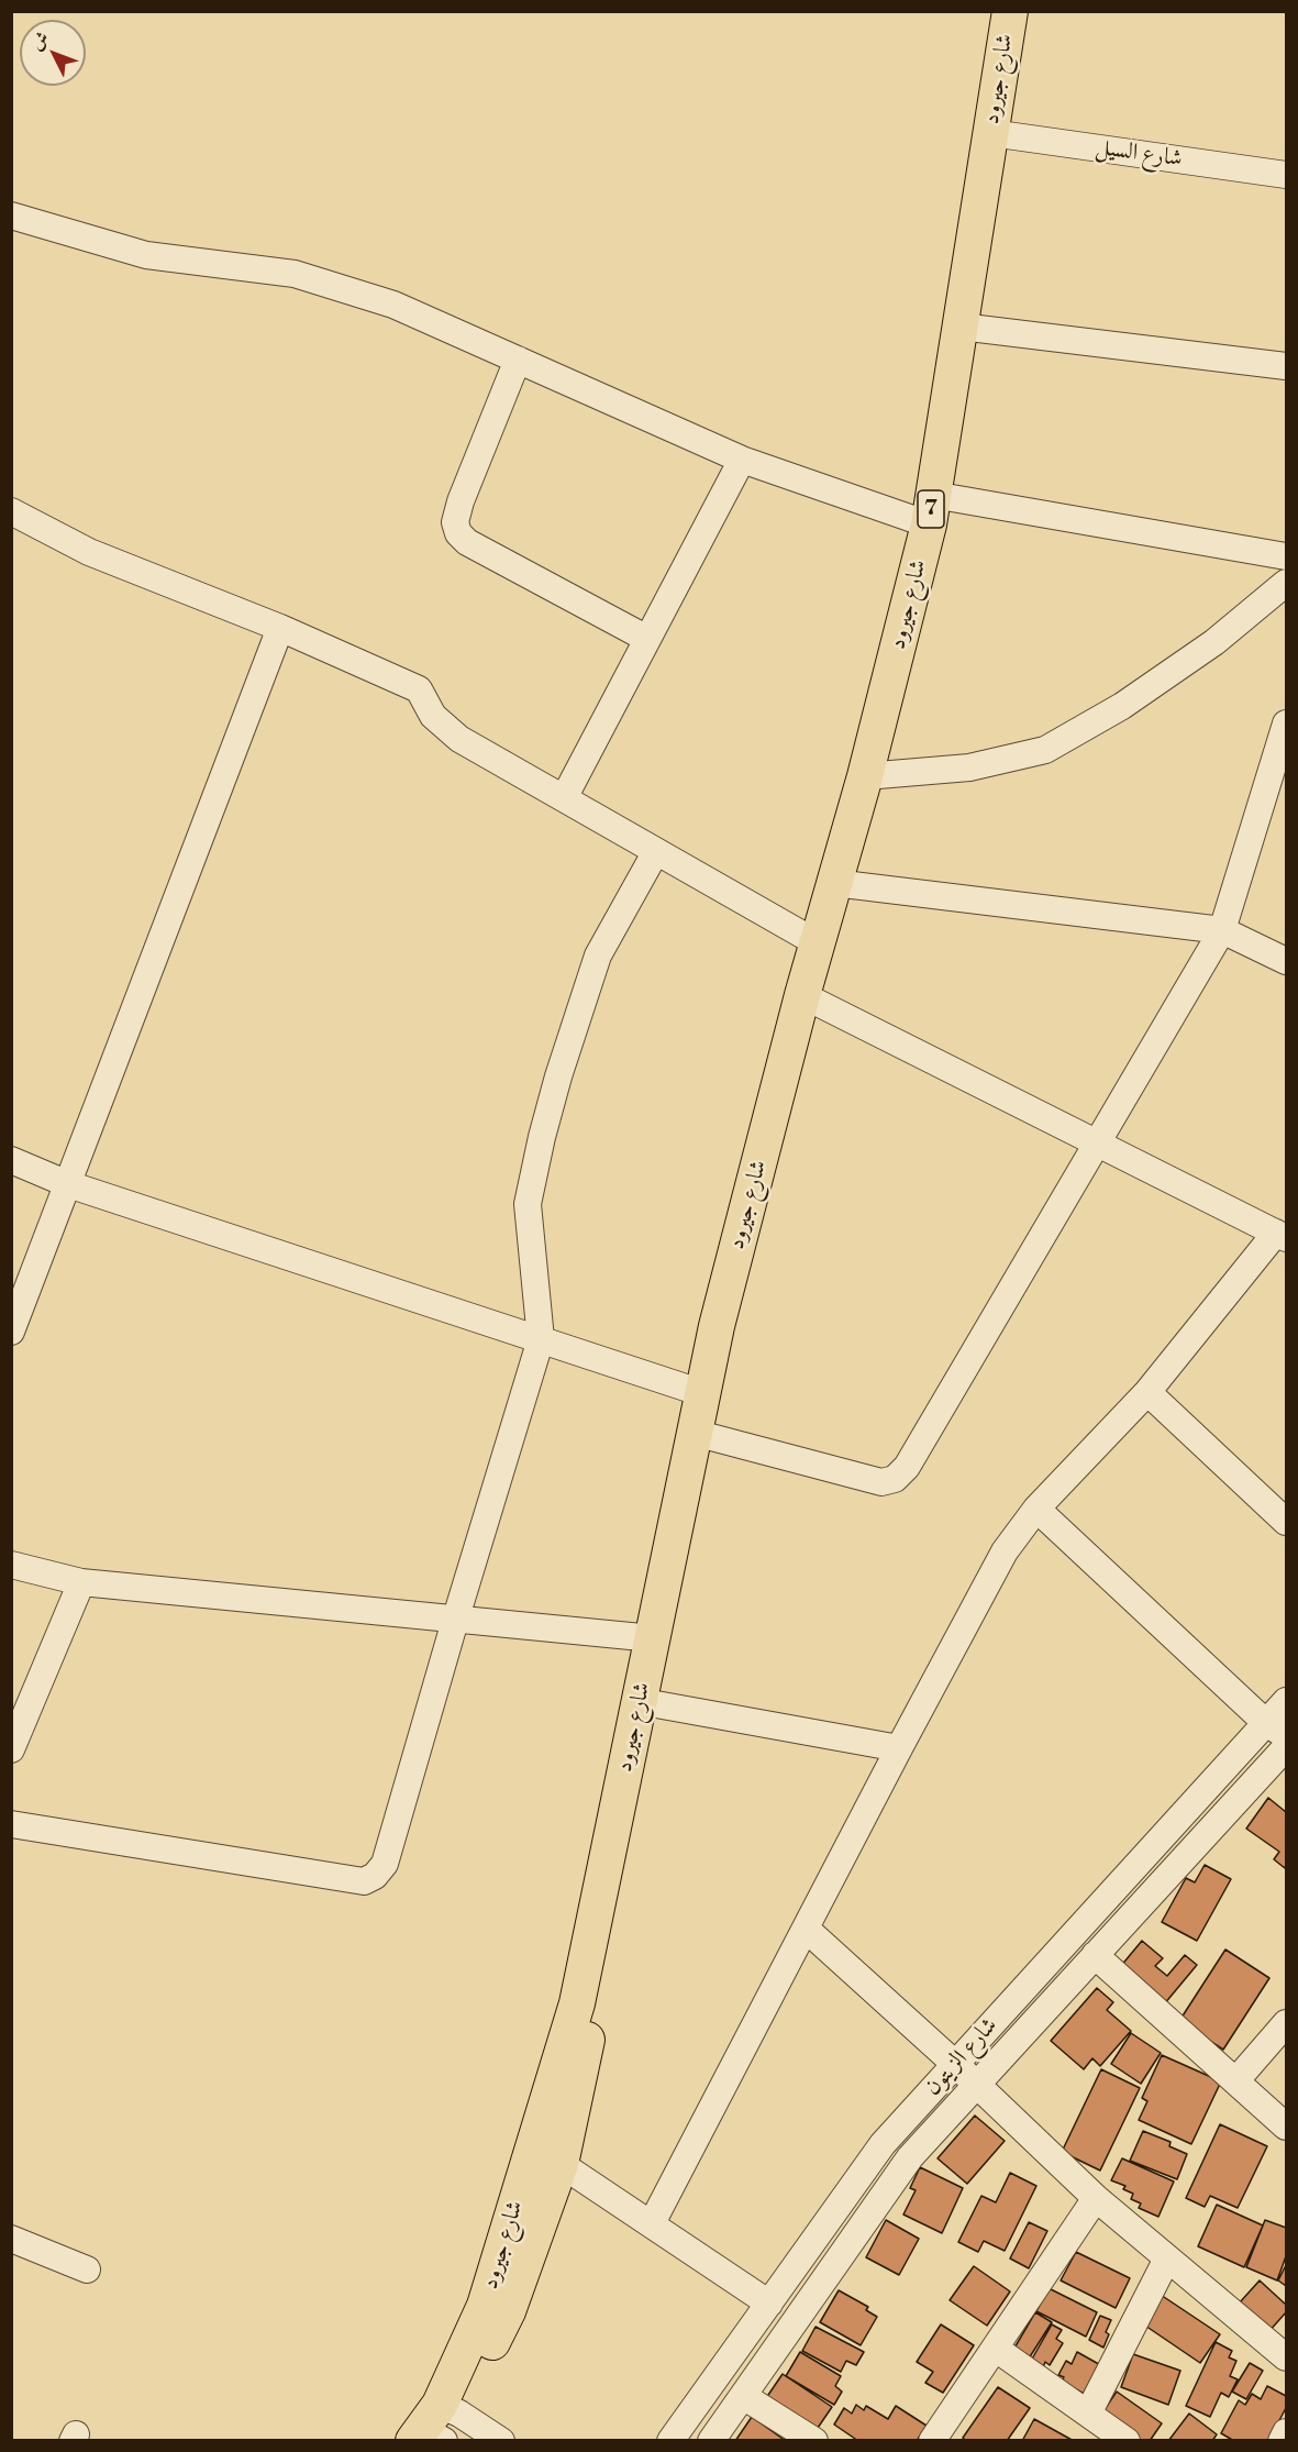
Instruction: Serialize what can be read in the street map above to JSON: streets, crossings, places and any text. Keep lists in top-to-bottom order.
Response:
{
  "streets": {
    "main road": ["شارع جيرود", "7"],
    "street": ["شارع السيل", "شارع الزيتون"]
  },
  "crossings": [
    ["شارع جيرود", "شارع السيل"]
  ],
  "north": "top left"
}
